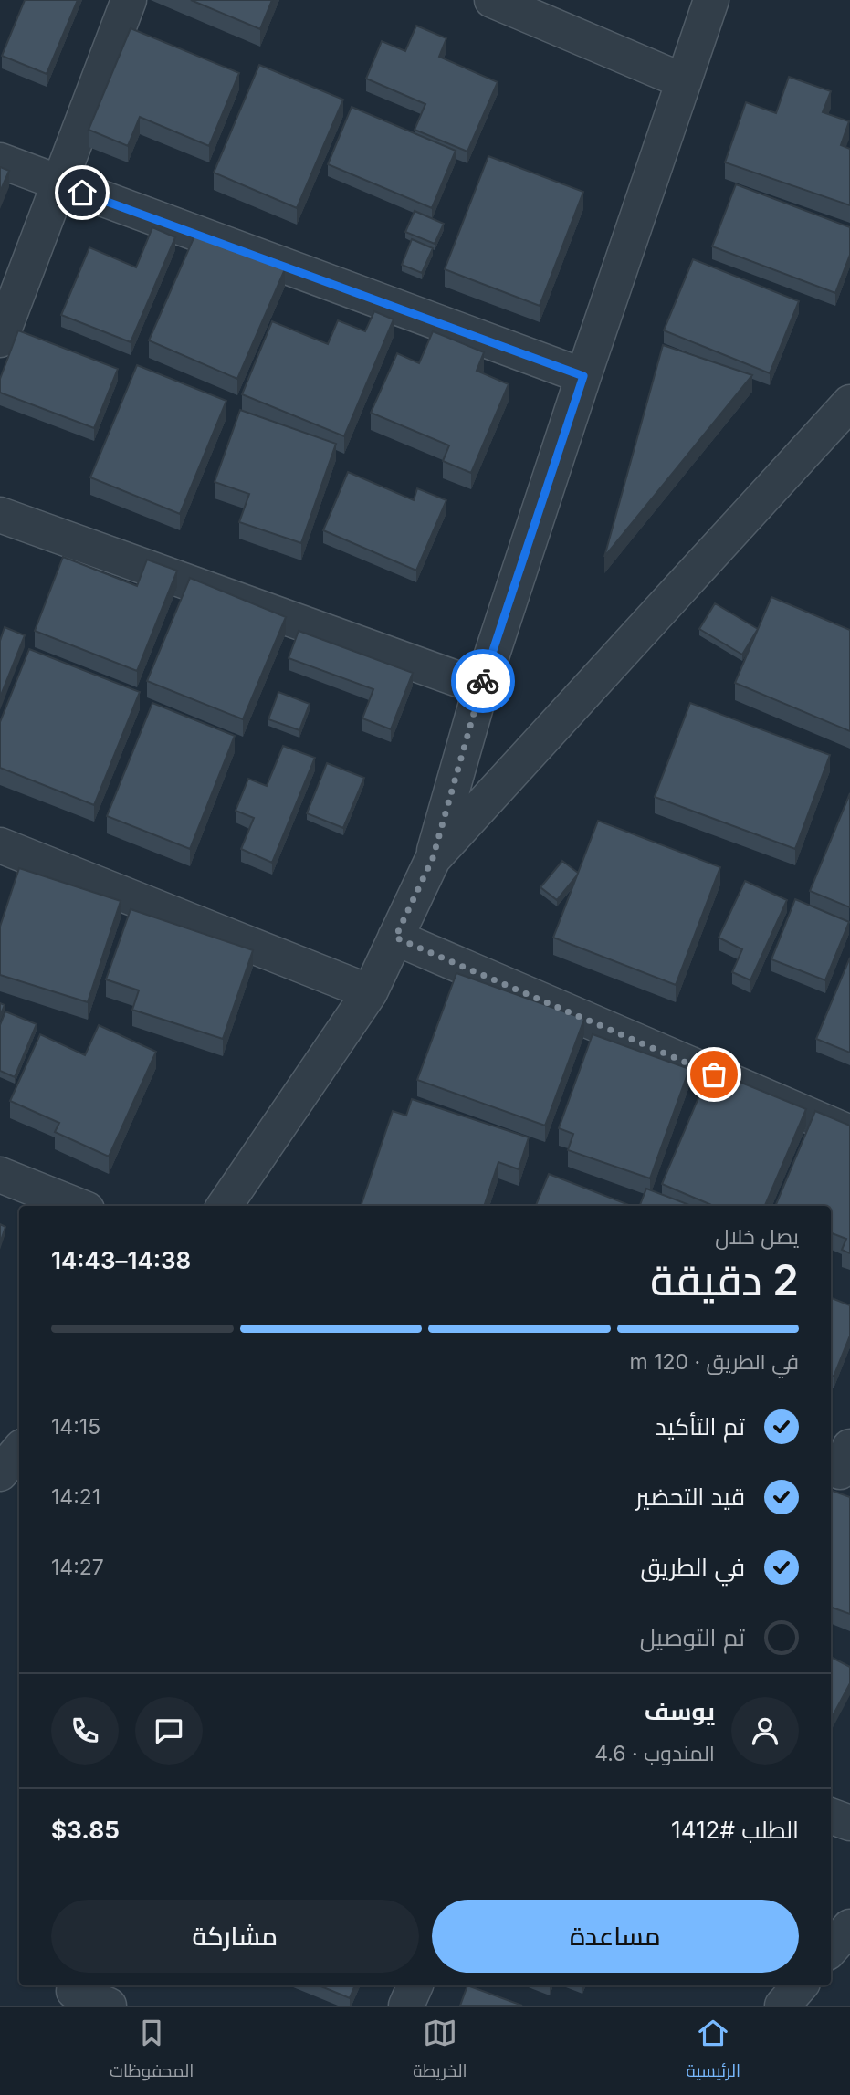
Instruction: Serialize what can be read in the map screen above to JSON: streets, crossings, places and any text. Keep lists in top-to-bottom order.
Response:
{
  "page": {
    "heading": ["2 دقيقة", "يصل خلال", "14:38–14:43"],
    "panel": [
      "يوسف",
      "المندوب · 4.6",
      "الطلب #1412",
      "$3.85"
    ],
    "bar": "في الطريق · 120 m",
    "list": [
      ["تم التأكيد", "14:15"],
      ["قيد التحضير", "14:21"],
      ["في الطريق", "14:27"],
      "تم التوصيل"
    ],
    "buttons": ["مساعدة", "مشاركة"],
    "tabs": ["الرئيسية", "الخريطة", "المحفوظات"]
  }
}
